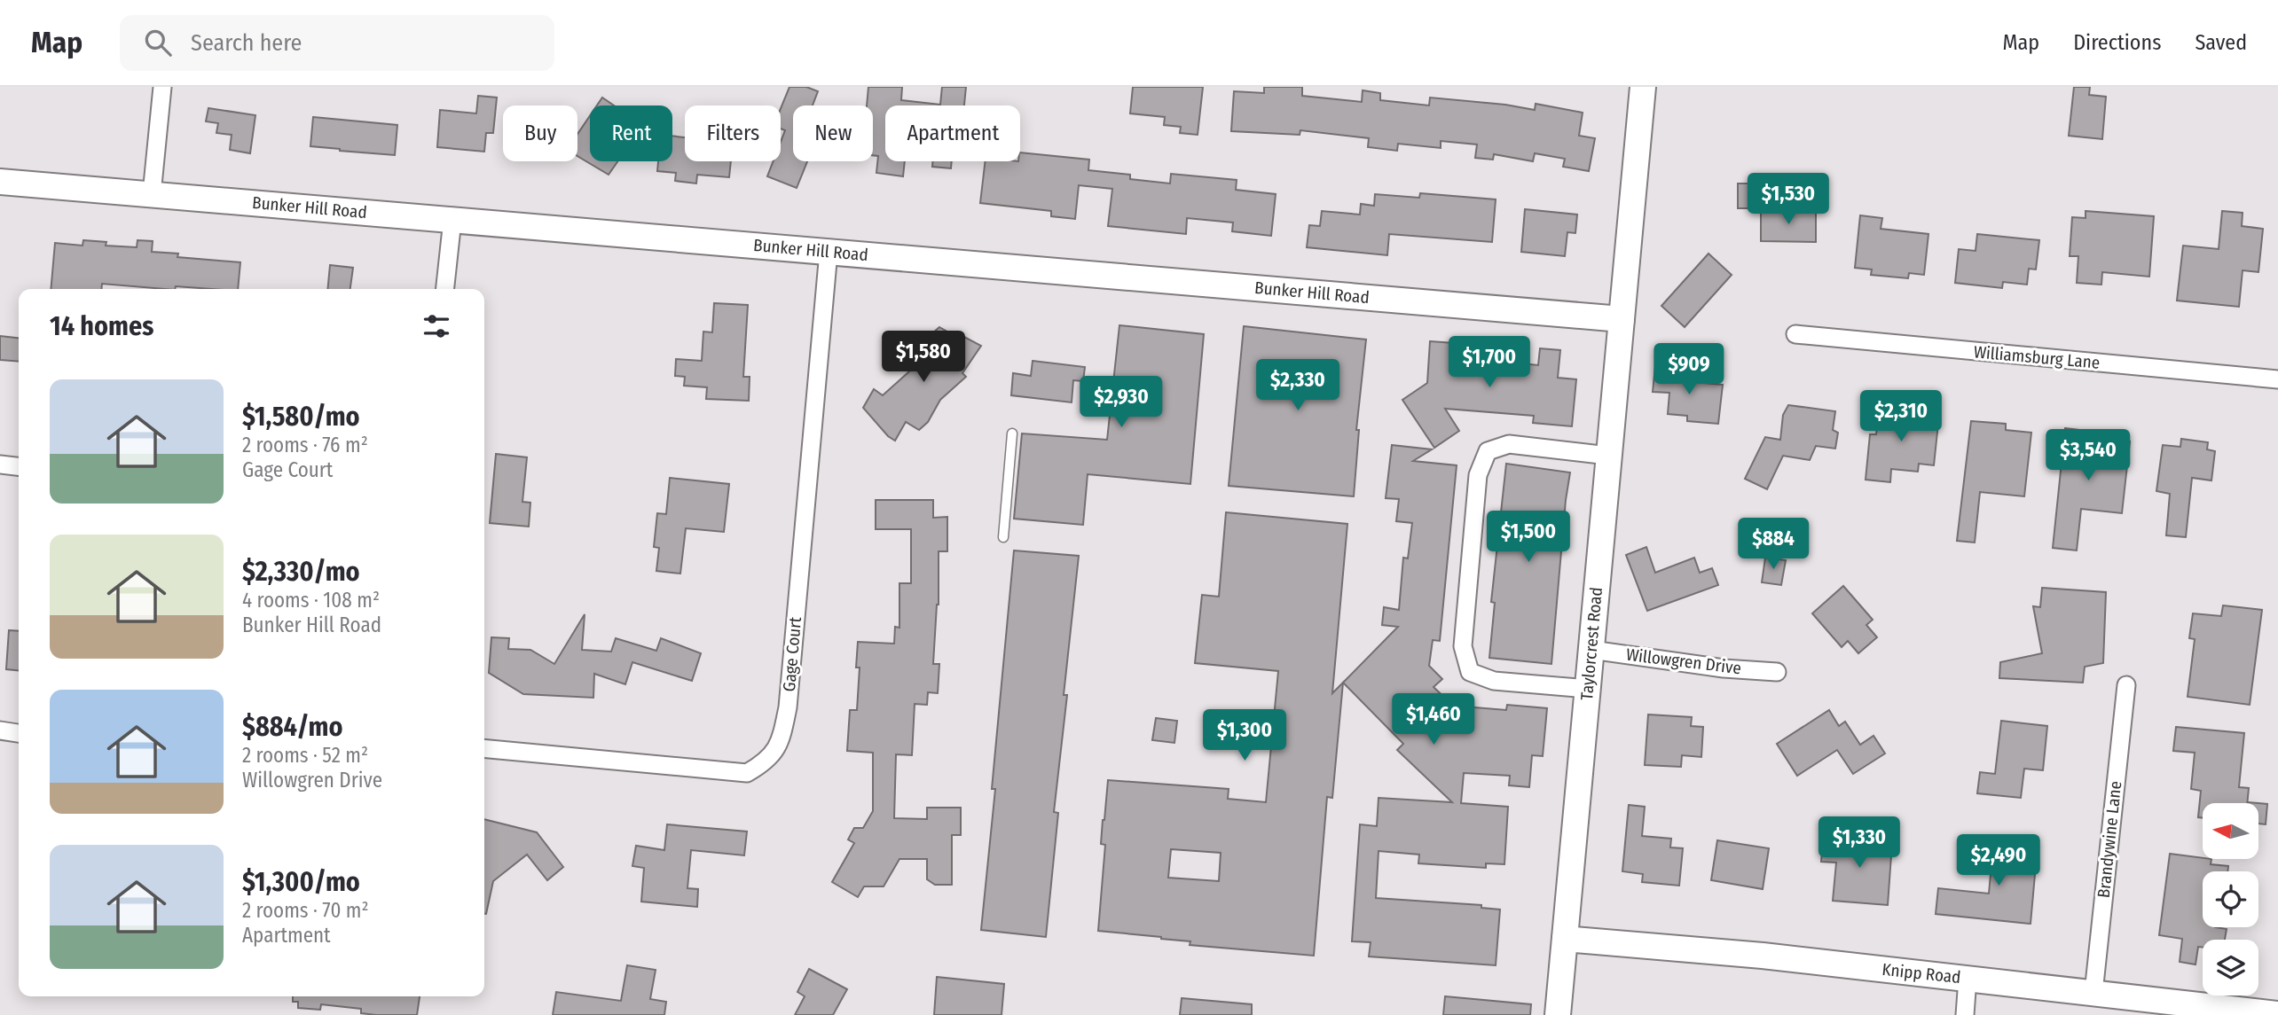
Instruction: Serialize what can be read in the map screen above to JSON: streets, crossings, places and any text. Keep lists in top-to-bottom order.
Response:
{
  "streets": {
    "street": [
      "Bunker Hill Road",
      "Williamsburg Lane",
      "Taylorcrest Road",
      "Gage Court",
      "Willowgren Drive",
      "Brandywine Lane",
      "Knipp Road"
    ]
  },
  "crossings": [
    ["Bunker Hill Road", "Taylorcrest Road"],
    ["Bunker Hill Road", "Gage Court"],
    ["Taylorcrest Road", "Willowgren Drive"],
    ["Taylorcrest Road", "Knipp Road"],
    ["Brandywine Lane", "Knipp Road"]
  ],
  "north": "left",
  "page": {
    "header": "Map",
    "search": "Search here",
    "nav": ["Map", "Directions", "Saved"],
    "chip": [
      "Buy",
      "Rent",
      "Filters",
      "New",
      "Apartment"
    ],
    "price": [
      "$1,530",
      "$1,580",
      "$1,700",
      "$909",
      "$2,330",
      "$2,930",
      "$2,310",
      "$3,540",
      "$1,500",
      "$884",
      "$1,460",
      "$1,300",
      "$1,330",
      "$2,490"
    ],
    "heading": "14 homes",
    "list": [
      {
        "name": "$1,580/mo",
        "note": "2 rooms · 76 m² · Gage Court"
      },
      {
        "name": "$2,330/mo",
        "note": "4 rooms · 108 m² · Bunker Hill Road"
      },
      {
        "name": "$884/mo",
        "note": "2 rooms · 52 m² · Willowgren Drive"
      },
      {
        "name": "$1,300/mo",
        "note": "2 rooms · 70 m² · Apartment"
      }
    ]
  }
}
